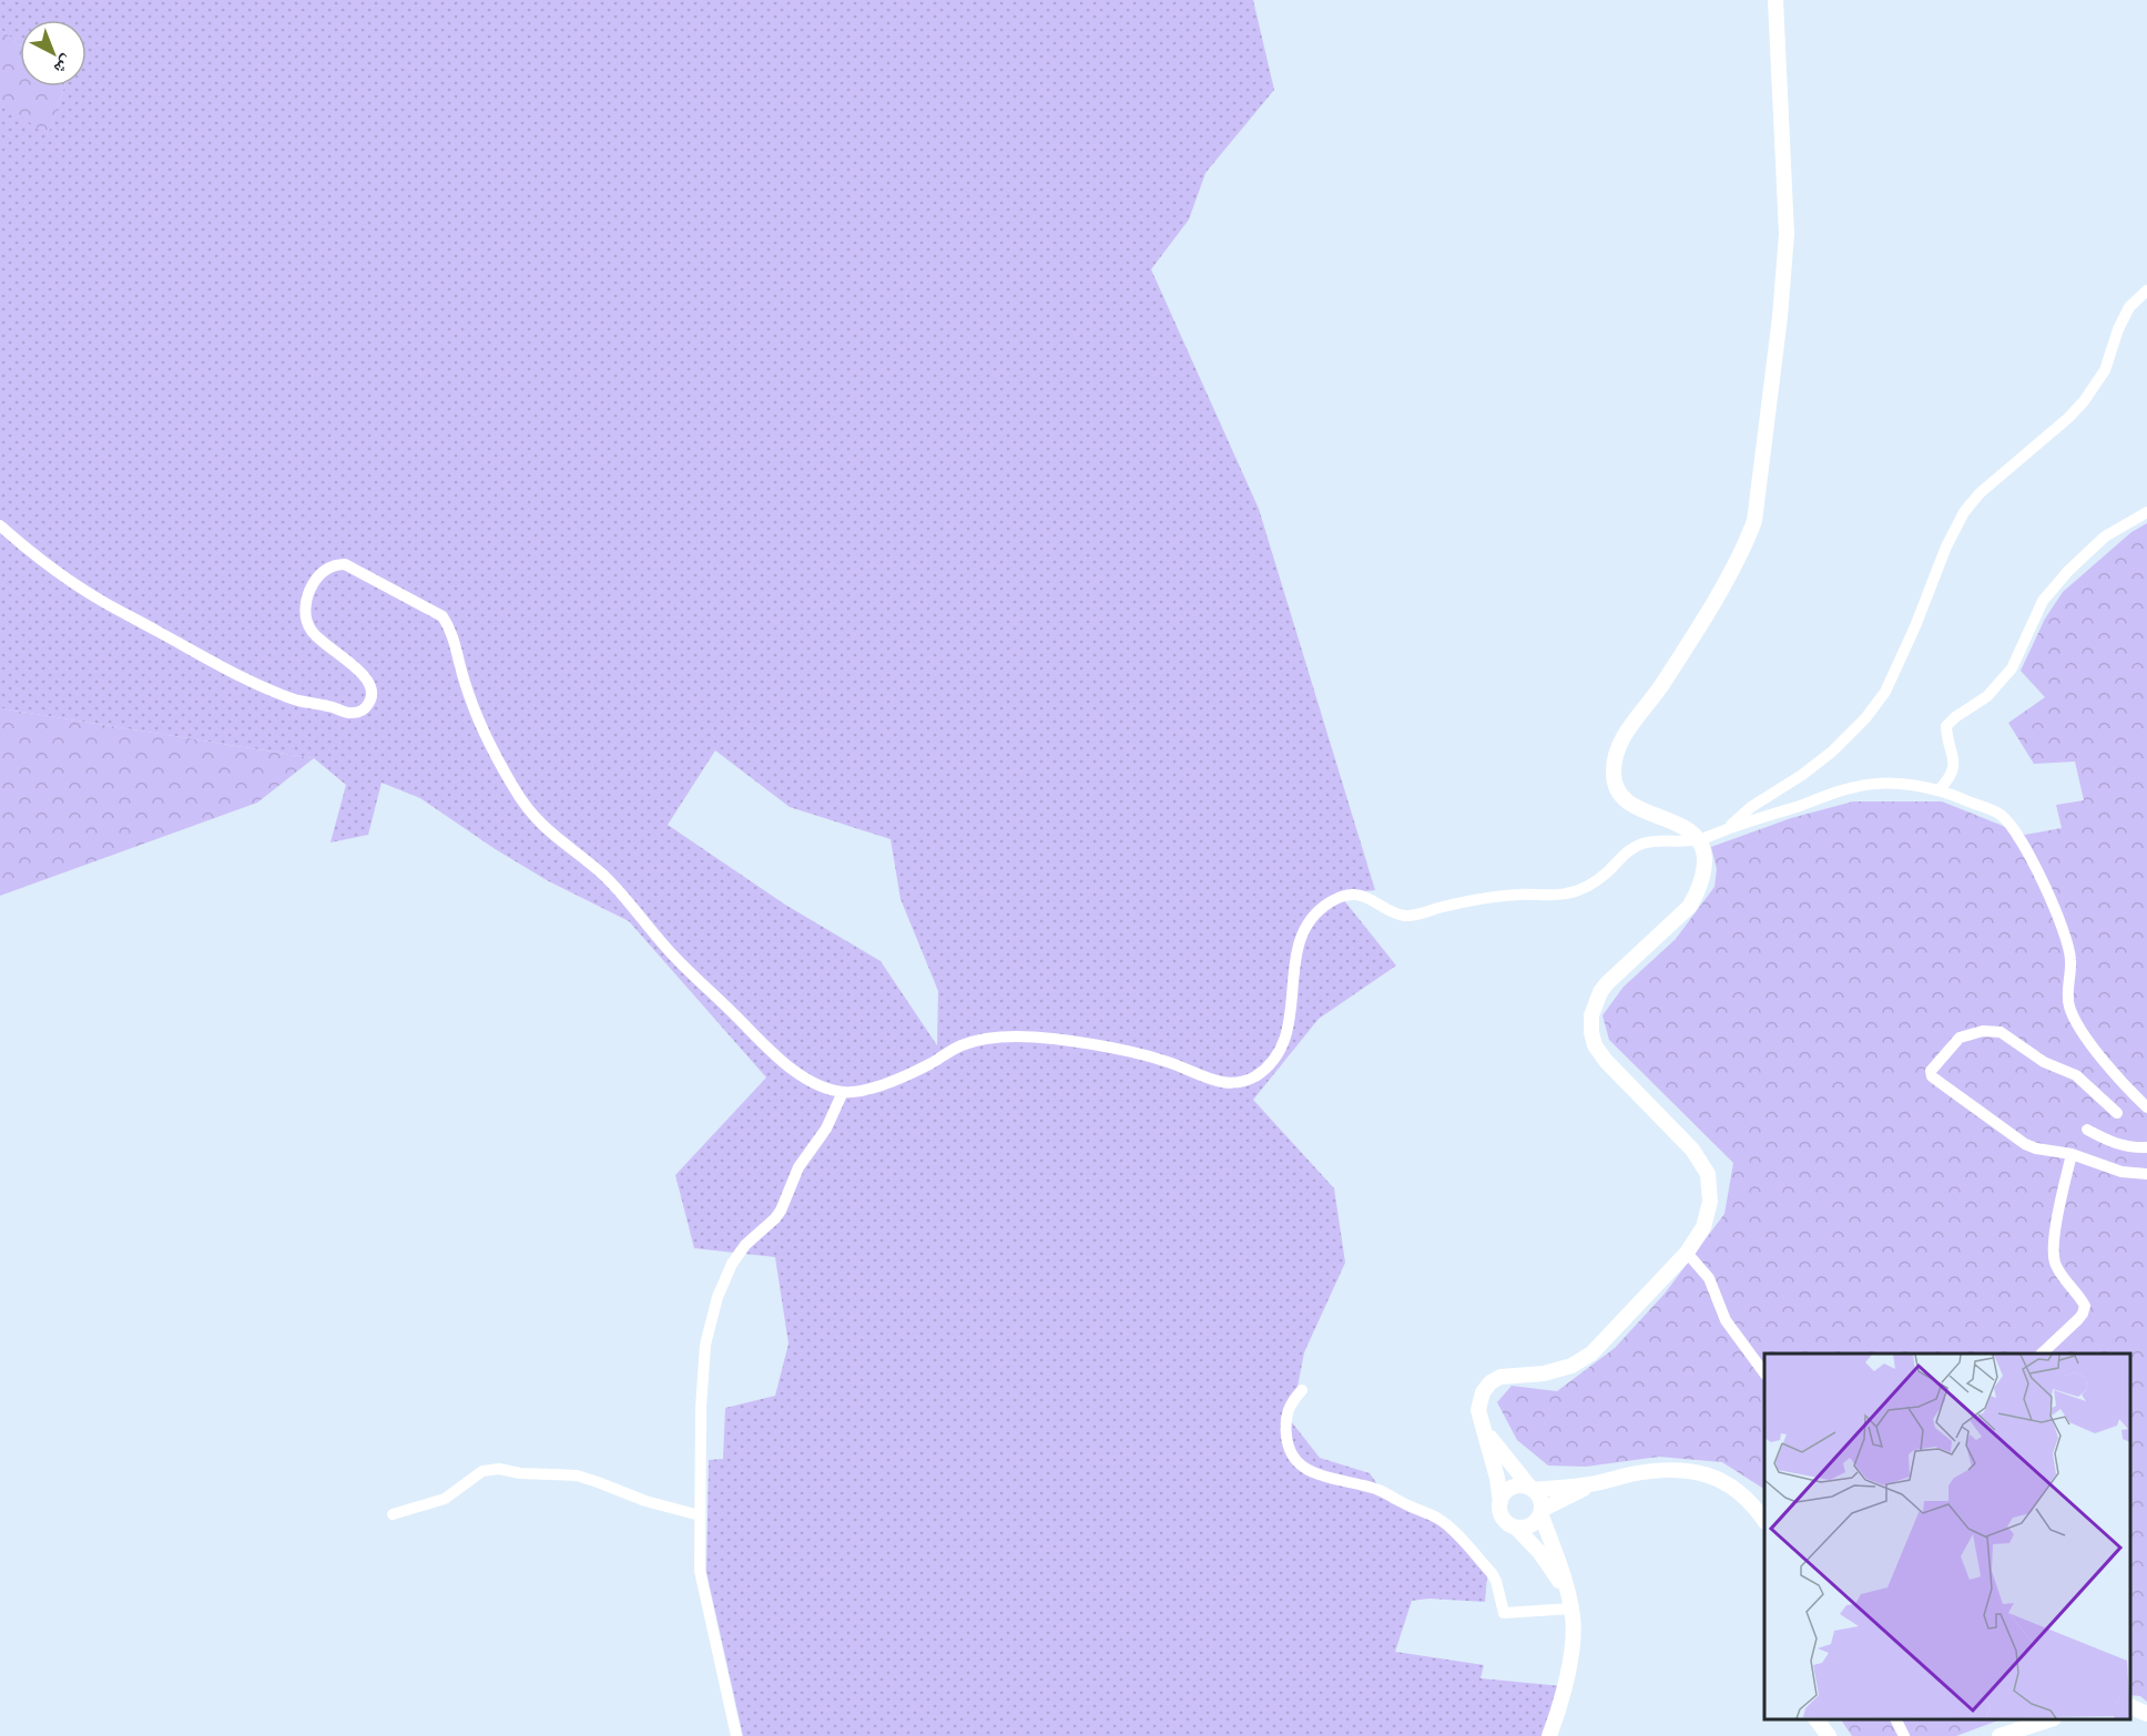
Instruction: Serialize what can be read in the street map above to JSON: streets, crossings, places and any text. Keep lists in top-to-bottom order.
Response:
{
  "north": "bottom right"
}
